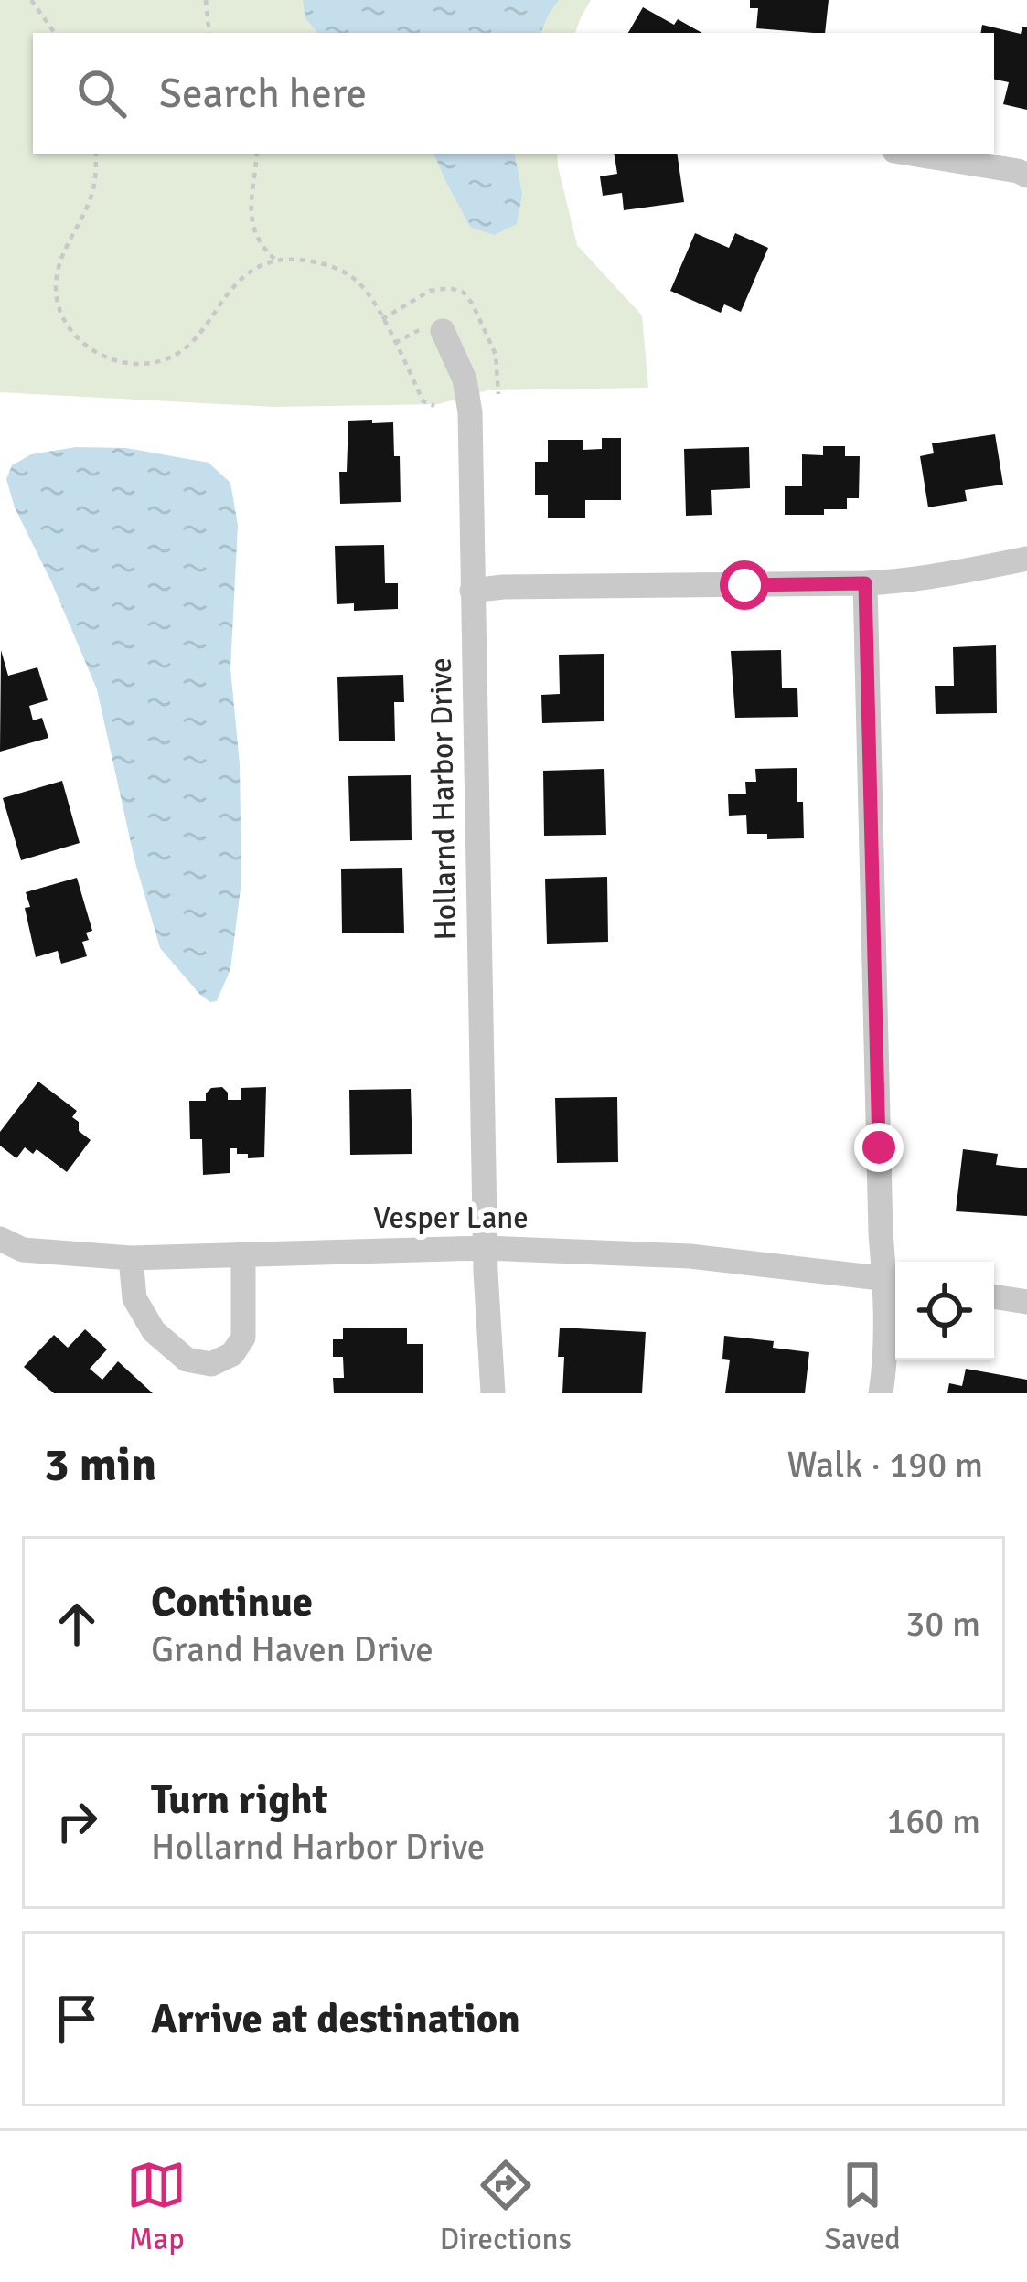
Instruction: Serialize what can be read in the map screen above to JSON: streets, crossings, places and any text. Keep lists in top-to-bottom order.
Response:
{
  "streets": {
    "street": ["Hollarnd Harbor Drive", "Vesper Lane"]
  },
  "crossings": [
    ["Hollarnd Harbor Drive", "Vesper Lane"]
  ],
  "page": {
    "search": "Search here",
    "heading": ["3 min", "Walk · 190 m"],
    "list": [
      ["Continue", "Grand Haven Drive", "30 m"],
      ["Turn right", "Hollarnd Harbor Drive", "160 m"],
      "Arrive at destination"
    ],
    "nav": ["Map", "Directions", "Saved"]
  }
}
